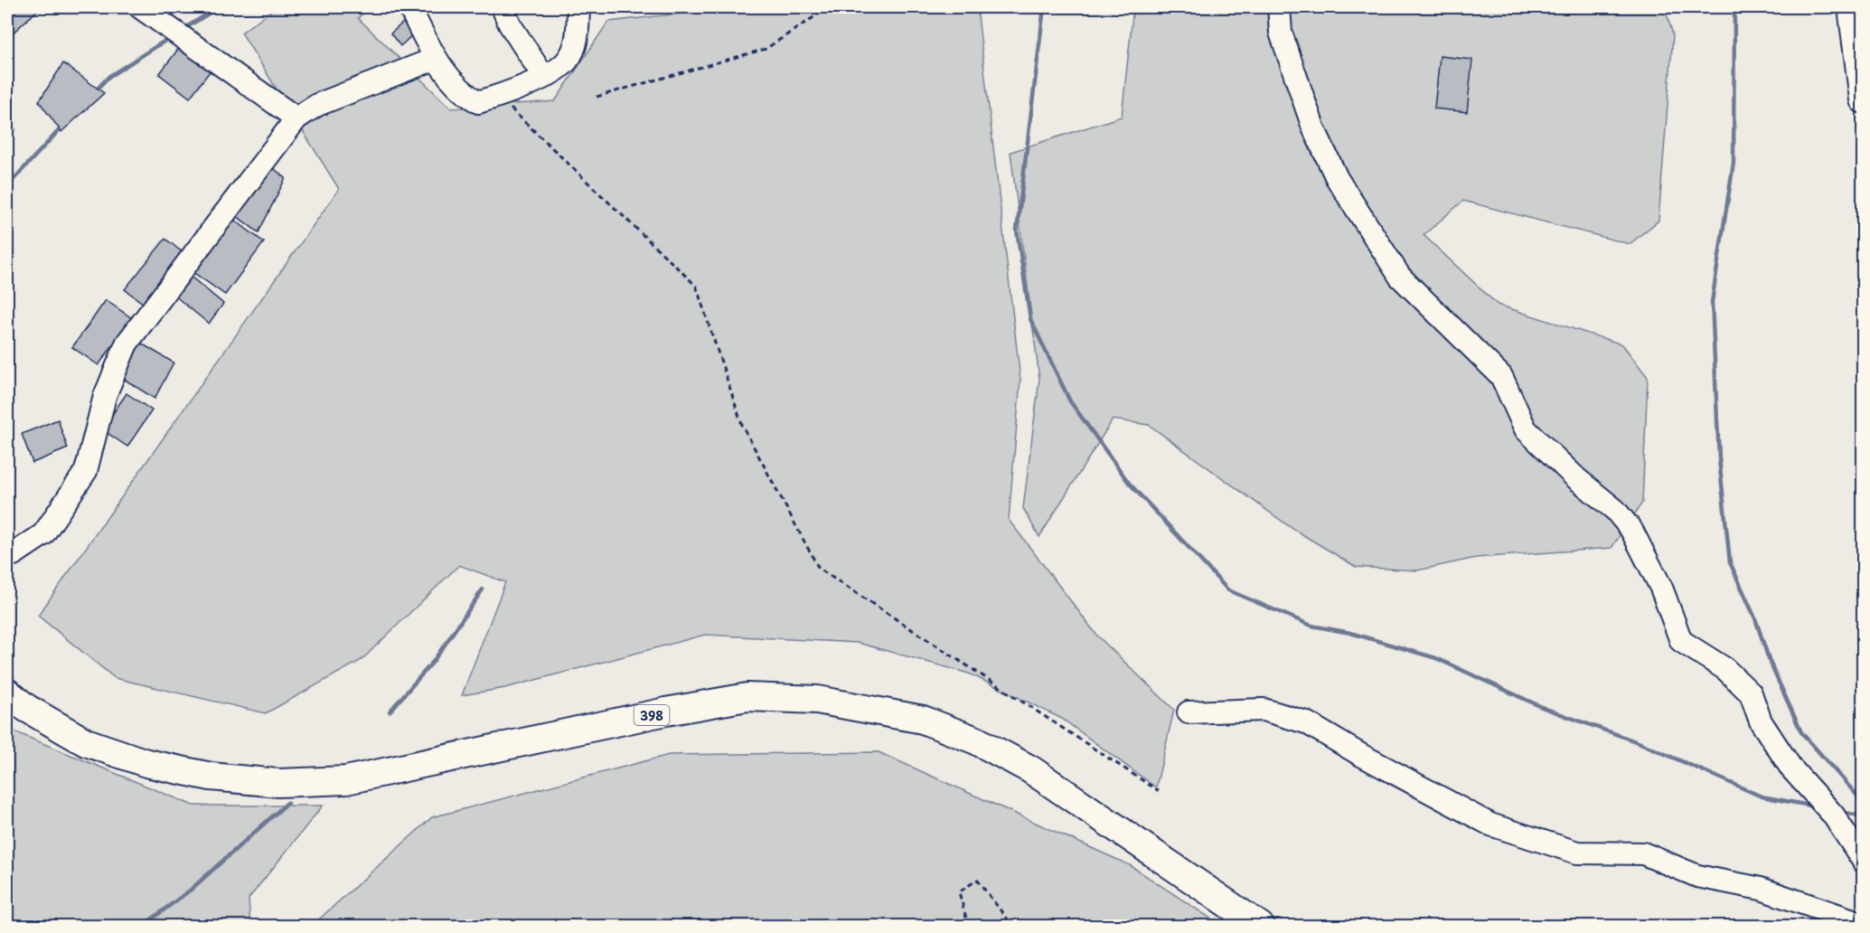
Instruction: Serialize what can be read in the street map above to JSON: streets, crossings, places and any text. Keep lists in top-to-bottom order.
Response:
{
  "streets": {
    "main road": ["398"]
  }
}
